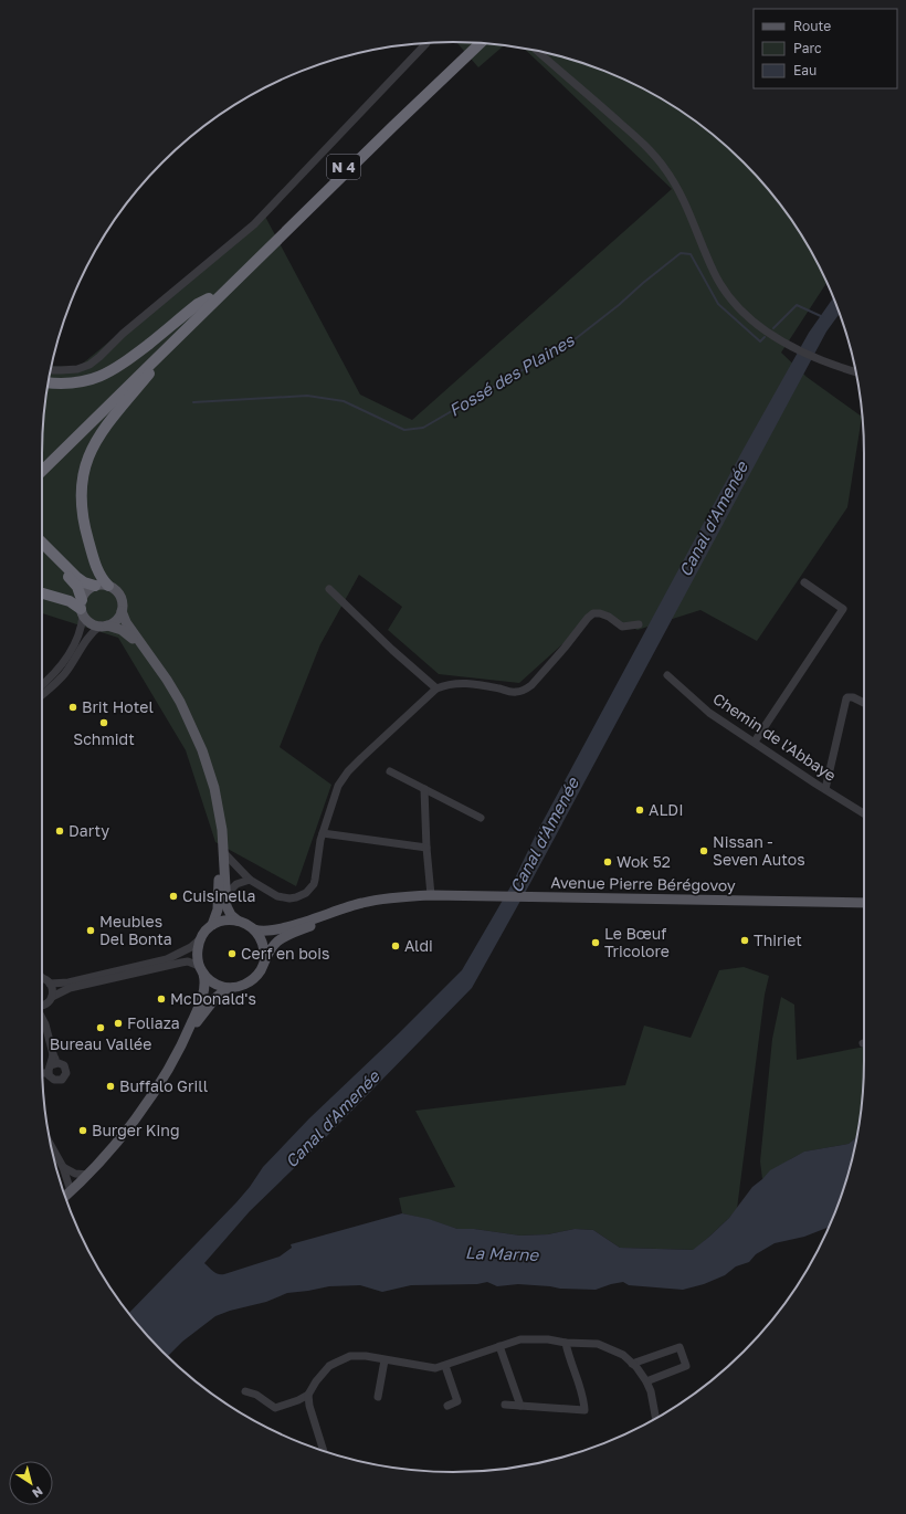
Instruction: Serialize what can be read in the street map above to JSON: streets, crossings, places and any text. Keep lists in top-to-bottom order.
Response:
{
  "streets": {
    "highway": ["N 4"],
    "main road": ["Avenue Pierre Bérégovoy"],
    "street": ["Chemin de l'Abbaye"]
  },
  "water": ["Fossé des Plaines", "Canal d'Amenée", "La Marne"],
  "places": [
    "Brit Hotel",
    "Schmidt",
    "ALDI",
    "Darty",
    "Nissan - Seven Autos",
    "Wok 52",
    "Cuisinella",
    "Meubles Del Bonta",
    "Thiriet",
    "Le Bœuf Tricolore",
    "Aldi",
    "Cerf en bois",
    "McDonald's",
    "Foliaza",
    "Bureau Vallée",
    "Buffalo Grill",
    "Burger King"
  ],
  "legend": ["Route", "Parc", "Eau"],
  "north": "bottom right"
}
